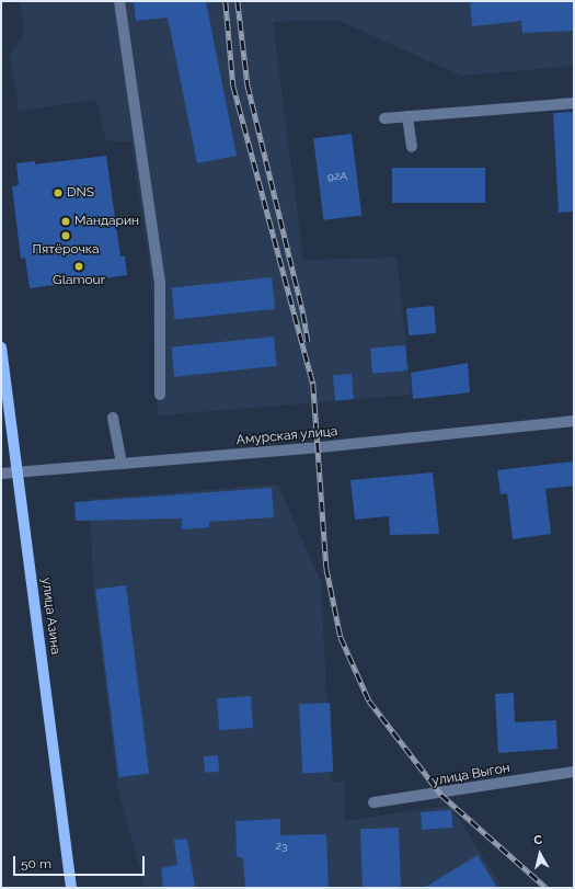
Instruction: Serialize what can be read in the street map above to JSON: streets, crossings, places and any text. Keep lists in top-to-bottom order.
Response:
{
  "streets": {
    "main road": ["улица Азина"],
    "street": ["Амурская улица", "улица Выгон"]
  },
  "crossings": [
    ["Амурская улица", "улица Азина"]
  ],
  "places": [
    "DNS",
    "Мандарин",
    "Пятёрочка",
    "Glamour"
  ],
  "house_numbers": ["92А", "23"],
  "scale_bar": "50 m",
  "north": "top"
}
